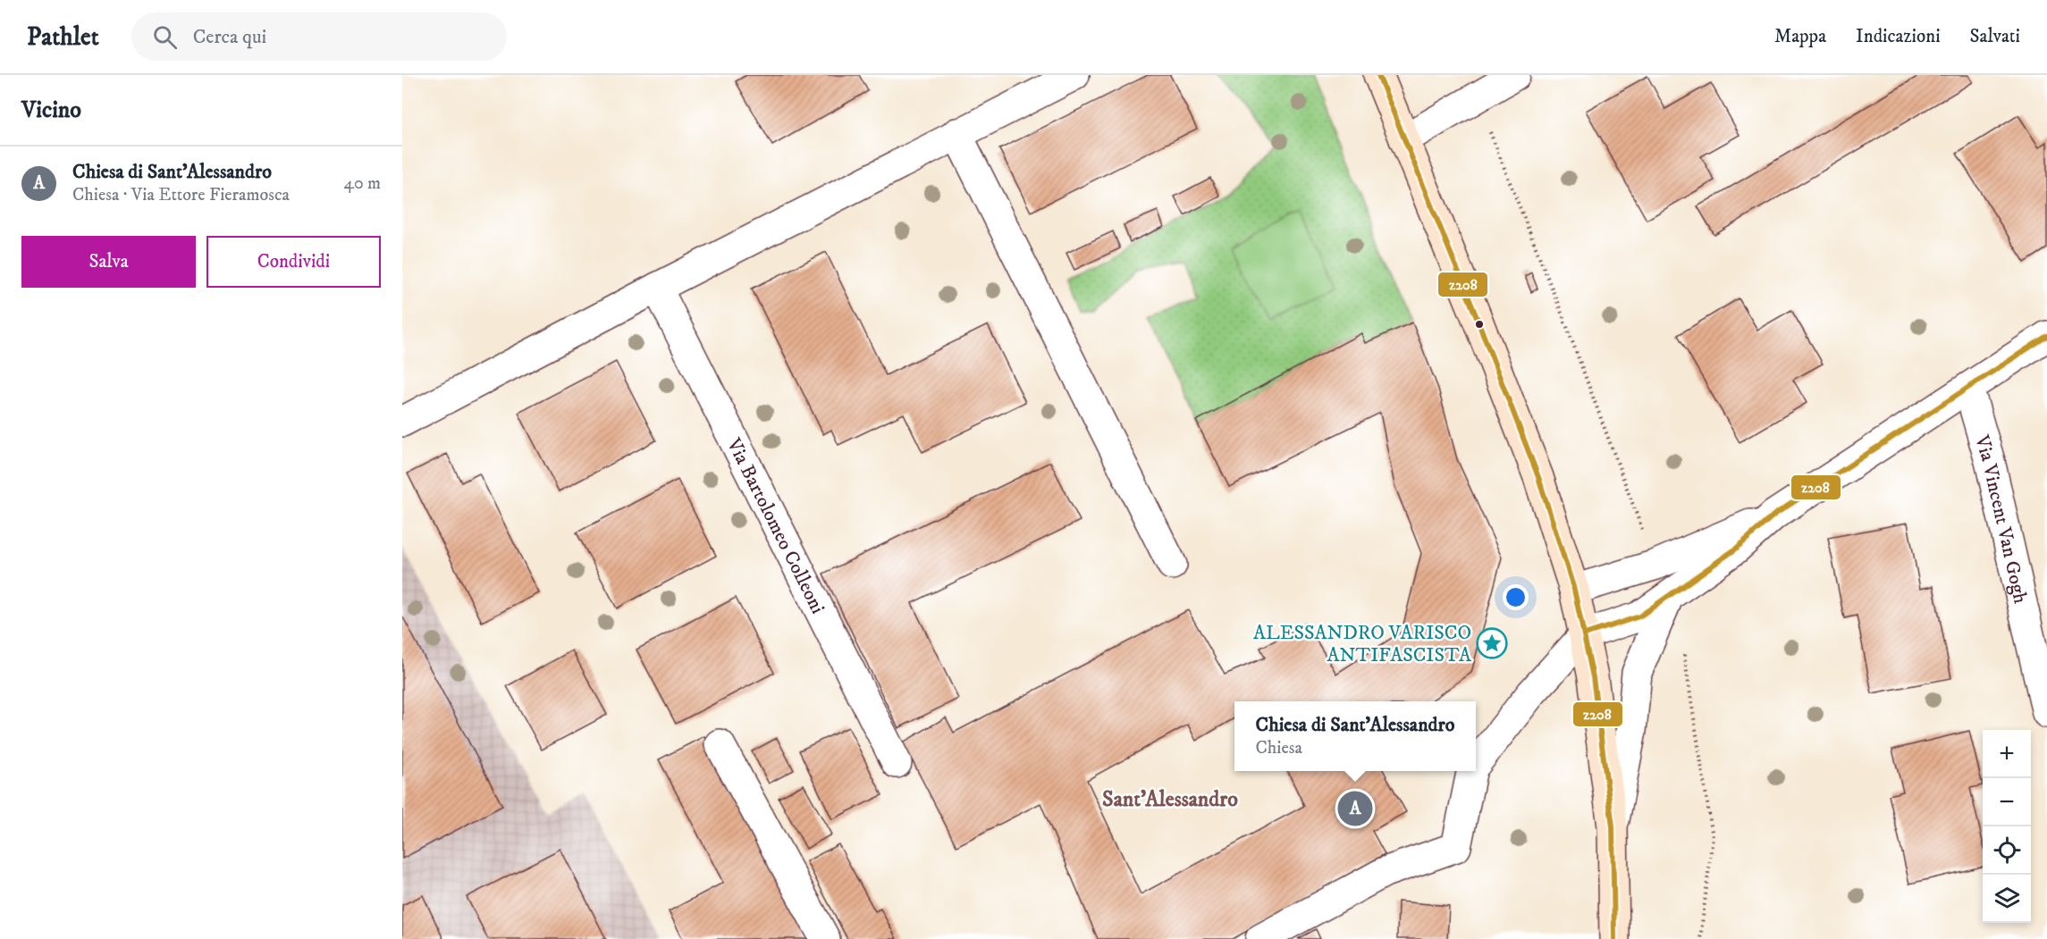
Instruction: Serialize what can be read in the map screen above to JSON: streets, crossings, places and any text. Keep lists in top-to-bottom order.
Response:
{
  "streets": {
    "street": ["Via Vincent Van Gogh", "Via Bartolomeo Colleoni"]
  },
  "districts": ["Sant'Alessandro"],
  "places": {
    "place": ["ALESSANDRO VARISCO ANTIFASCISTA"]
  },
  "lines": ["transit line z208"],
  "page": {
    "header": "Pathlet",
    "search": "Cerca qui",
    "nav": ["Mappa", "Indicazioni", "Salvati"],
    "heading": "Vicino",
    "list": [
      {
        "mark": "A",
        "name": "Chiesa di Sant'Alessandro",
        "note": "Chiesa · Via Ettore Fieramosca",
        "value": "40 m"
      }
    ],
    "buttons": ["Salva", "Condividi"],
    "popup": ["Chiesa di Sant'Alessandro", "Chiesa"],
    "map_buttons": ["+", "−"],
    "pins": "A"
  }
}
